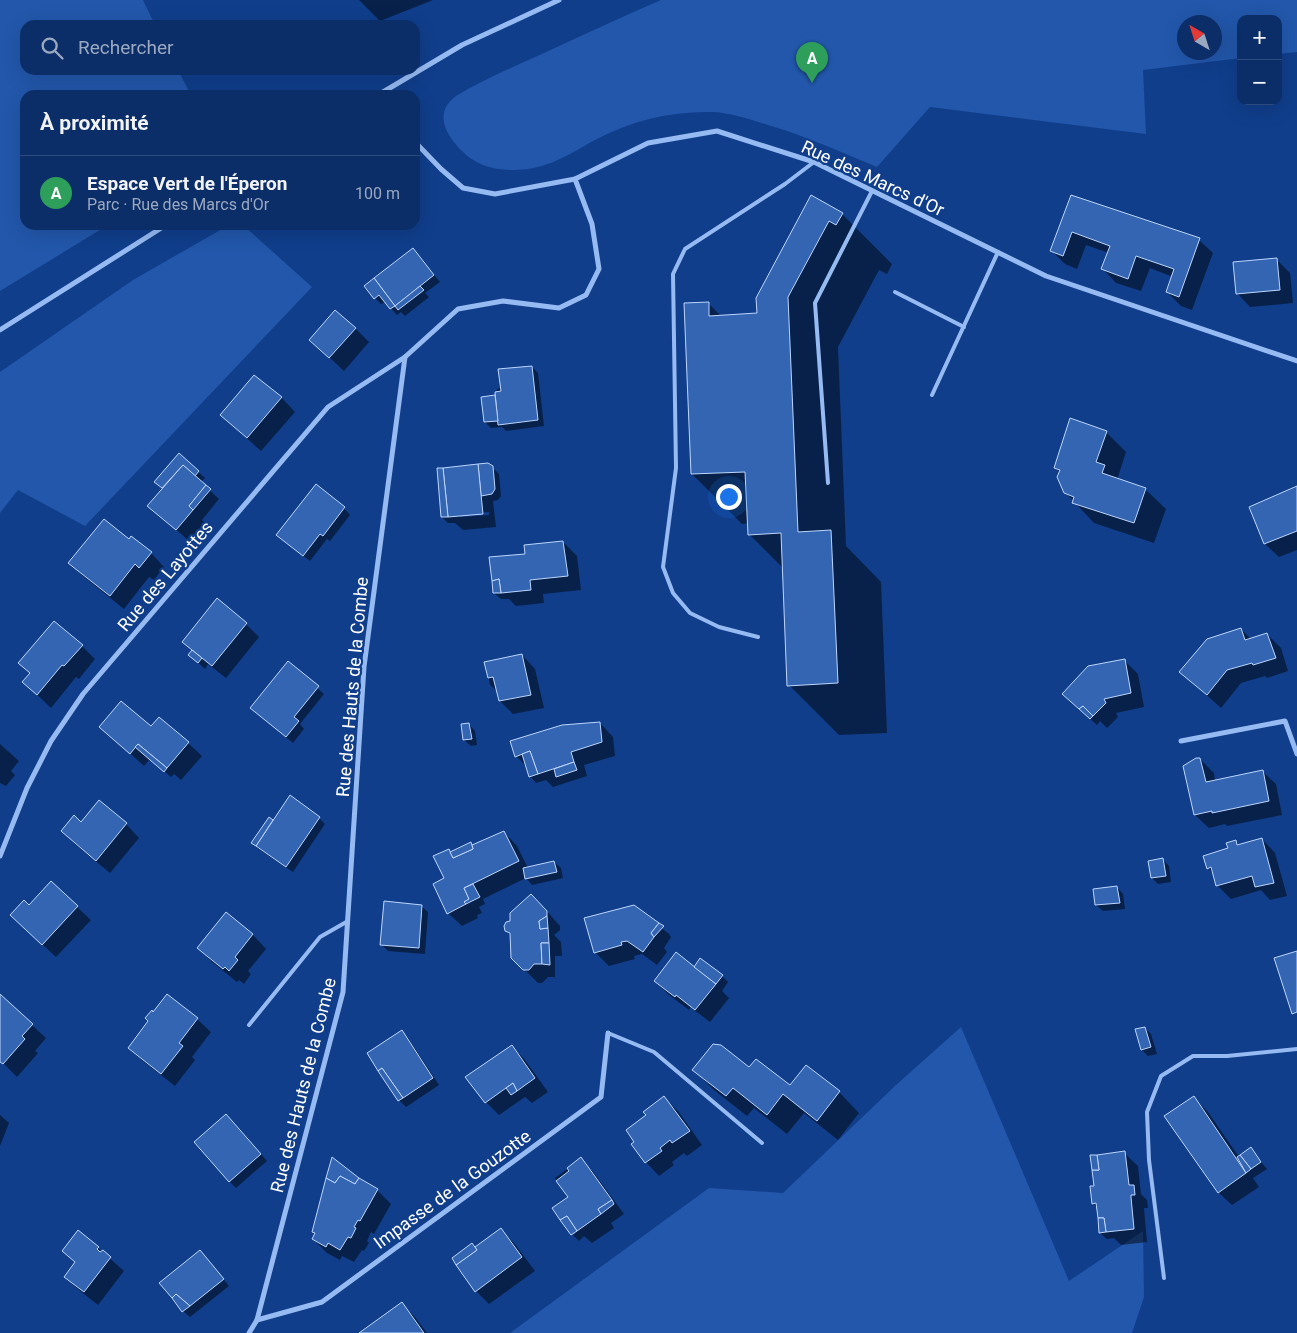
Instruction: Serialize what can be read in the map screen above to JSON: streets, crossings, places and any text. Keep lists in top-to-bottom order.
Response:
{
  "streets": {
    "street": [
      "Rue des Marcs d'Or",
      "Rue des Layottes",
      "Rue des Hauts de la Combe",
      "Impasse de la Gouzotte"
    ]
  },
  "crossings": [
    ["Rue des Layottes", "Rue des Hauts de la Combe"],
    ["Rue des Hauts de la Combe", "Impasse de la Gouzotte"]
  ],
  "north": "top left",
  "page": {
    "map_buttons": ["+", "−"],
    "search": "Rechercher",
    "pins": "A",
    "heading": "À proximité",
    "list": [
      {
        "mark": "A",
        "name": "Espace Vert de l'Éperon",
        "note": "Parc · Rue des Marcs d'Or",
        "value": "100 m"
      }
    ]
  }
}
